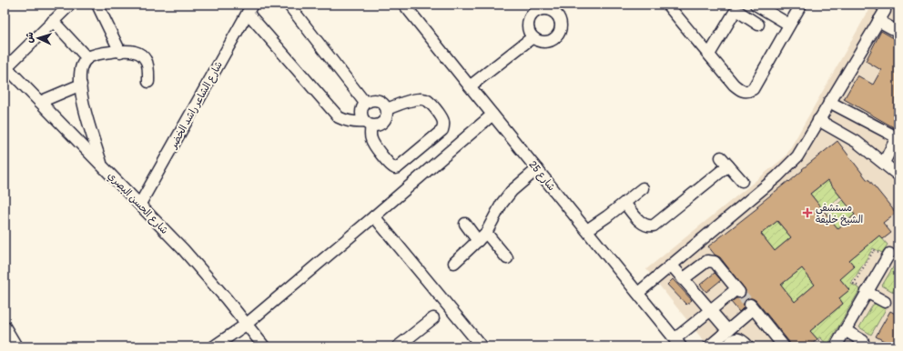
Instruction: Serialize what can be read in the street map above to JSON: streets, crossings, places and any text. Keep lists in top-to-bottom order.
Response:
{
  "streets": {
    "street": ["شارع الشاعر راشد الخضر", "شارع 25", "شارع الحسن البصري"]
  },
  "crossings": [
    ["شارع الشاعر راشد الخضر", "شارع الحسن البصري"]
  ],
  "places": {
    "health": ["مستشفى الشيخ خليفة"]
  },
  "north": "left"
}
